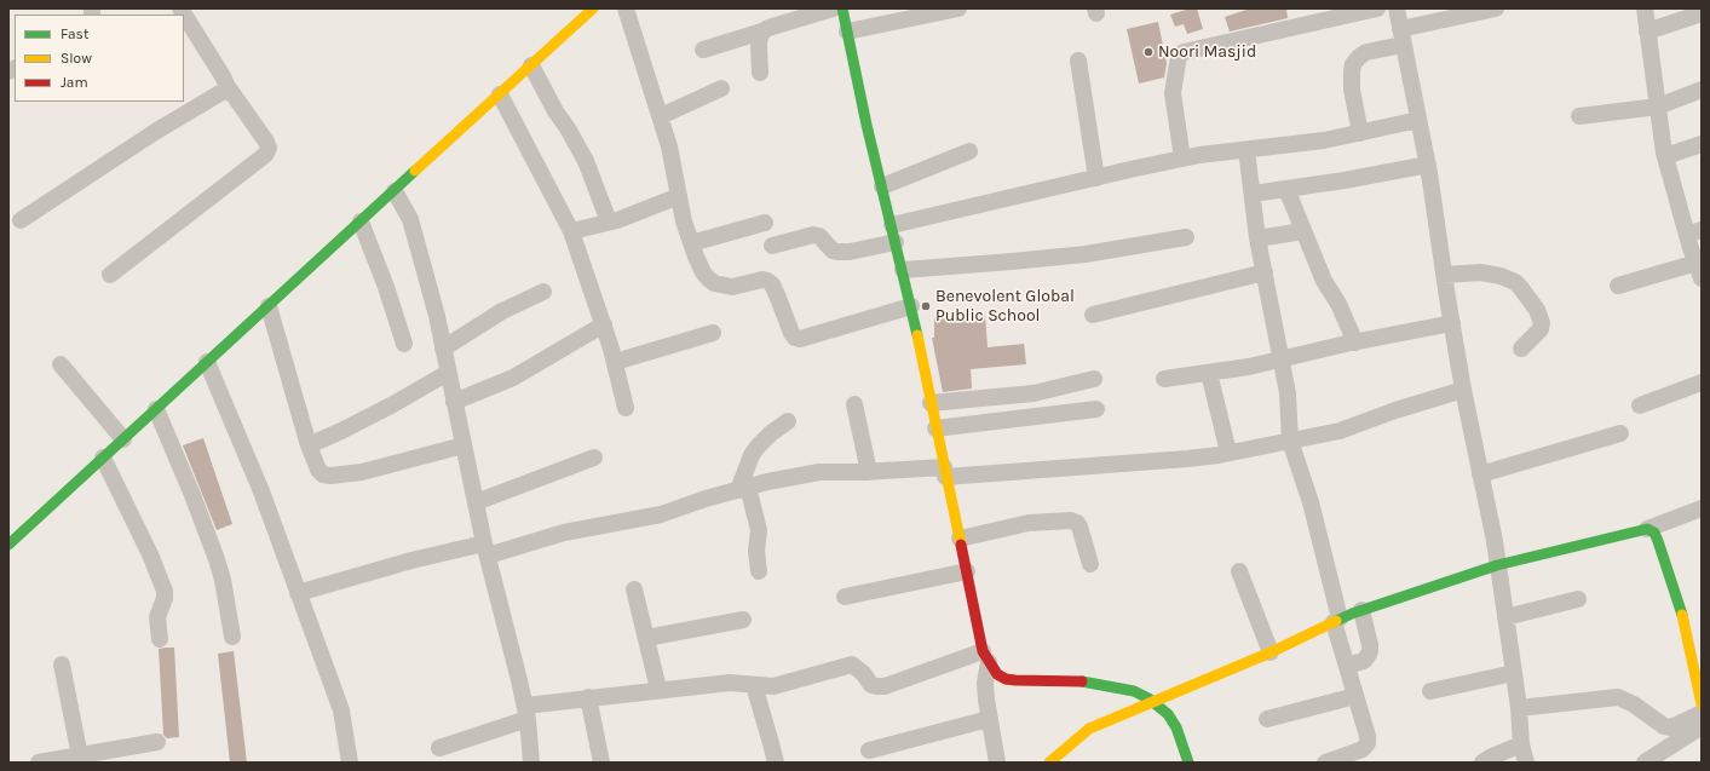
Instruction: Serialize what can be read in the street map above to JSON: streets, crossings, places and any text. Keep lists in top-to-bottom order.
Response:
{
  "places": ["Noori Masjid", "Benevolent Global Public School"],
  "legend": ["Fast", "Slow", "Jam"]
}
